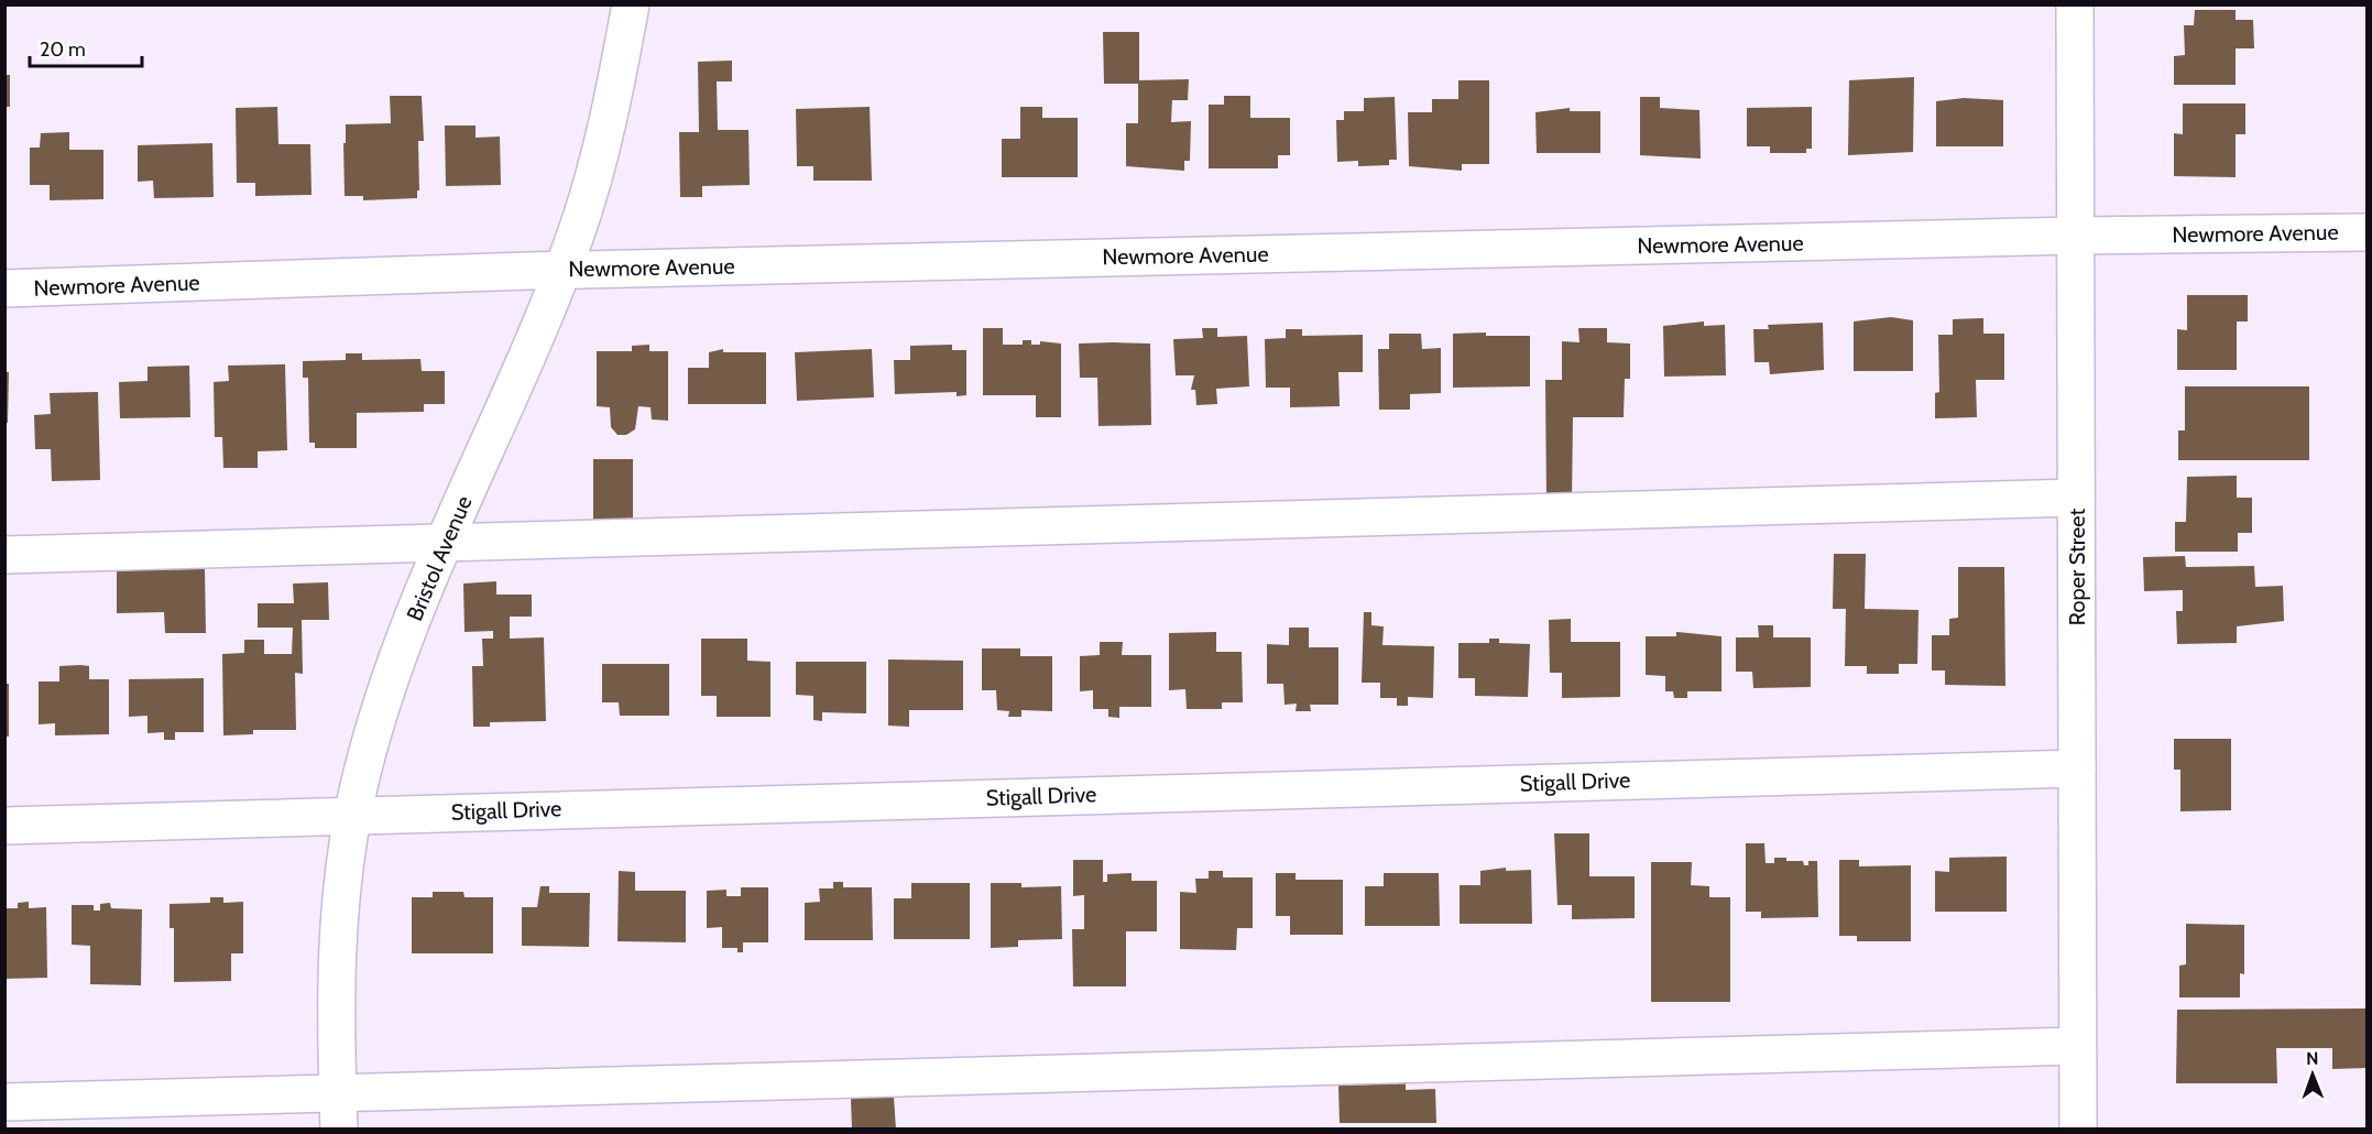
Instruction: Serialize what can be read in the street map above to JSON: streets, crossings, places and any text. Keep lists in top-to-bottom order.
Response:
{
  "streets": {
    "street": [
      "Newmore Avenue",
      "Bristol Avenue",
      "Roper Street",
      "Stigall Drive"
    ]
  },
  "crossings": [
    ["Newmore Avenue", "Bristol Avenue"],
    ["Newmore Avenue", "Roper Street"],
    ["Bristol Avenue", "Stigall Drive"],
    ["Roper Street", "Stigall Drive"]
  ],
  "scale_bar": "20 m",
  "north": "top"
}
